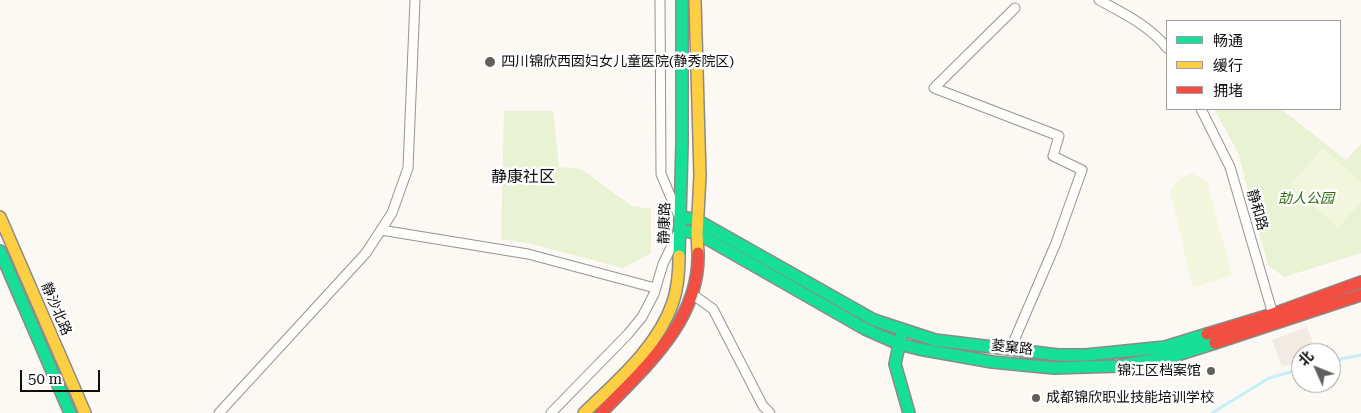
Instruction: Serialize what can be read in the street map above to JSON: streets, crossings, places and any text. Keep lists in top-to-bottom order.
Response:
{
  "streets": {
    "street": [
      "静和路",
      "静康路",
      "静沙北路",
      "菱窠路"
    ]
  },
  "crossings": [
    ["静和路", "菱窠路"],
    ["静康路", "菱窠路"]
  ],
  "districts": ["静康社区"],
  "parks": ["劼人公园"],
  "places": ["四川锦欣西囡妇女儿童医院(静秀院区)", "锦江区档案馆", "成都锦欣职业技能培训学校"],
  "legend": ["畅通", "缓行", "拥堵"],
  "scale_bar": "50 m",
  "north": "top left"
}
